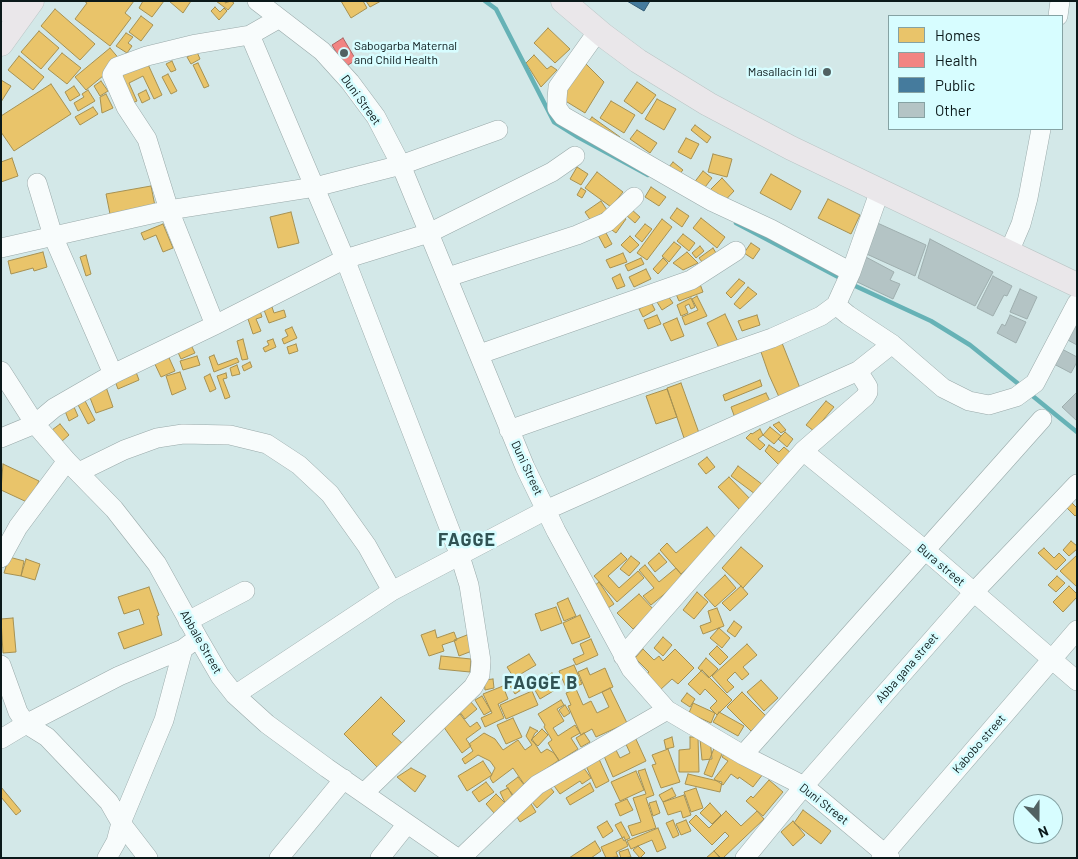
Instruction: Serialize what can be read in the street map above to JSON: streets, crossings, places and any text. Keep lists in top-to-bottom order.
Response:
{
  "streets": {
    "street": [
      "Duni Street",
      "Bura street",
      "Abbale Street",
      "Abba gana street",
      "Kabobo street"
    ]
  },
  "crossings": [
    ["Duni Street", "Abba gana street"],
    ["Duni Street", "Kabobo street"],
    ["Bura street", "Abba gana street"],
    ["Bura street", "Kabobo street"]
  ],
  "districts": ["FAGGE", "FAGGE B"],
  "places": ["Sabogarba Maternal and Child Health", "Masallacin Idi"],
  "legend": [
    "Homes",
    "Health",
    "Public",
    "Other"
  ],
  "north": "bottom"
}
